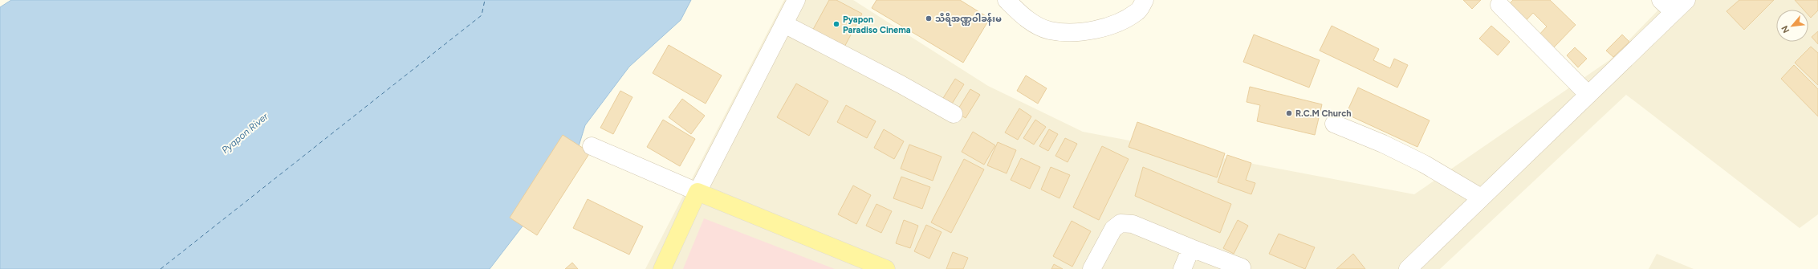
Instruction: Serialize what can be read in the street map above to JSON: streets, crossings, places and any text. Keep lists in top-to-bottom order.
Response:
{
  "water": ["Pyapon River"],
  "places": ["သီရိအဏ္ဏဝါခန်းမ", "Pyapon Paradiso Cinema", "R.C.M Church"],
  "north": "bottom left"
}
